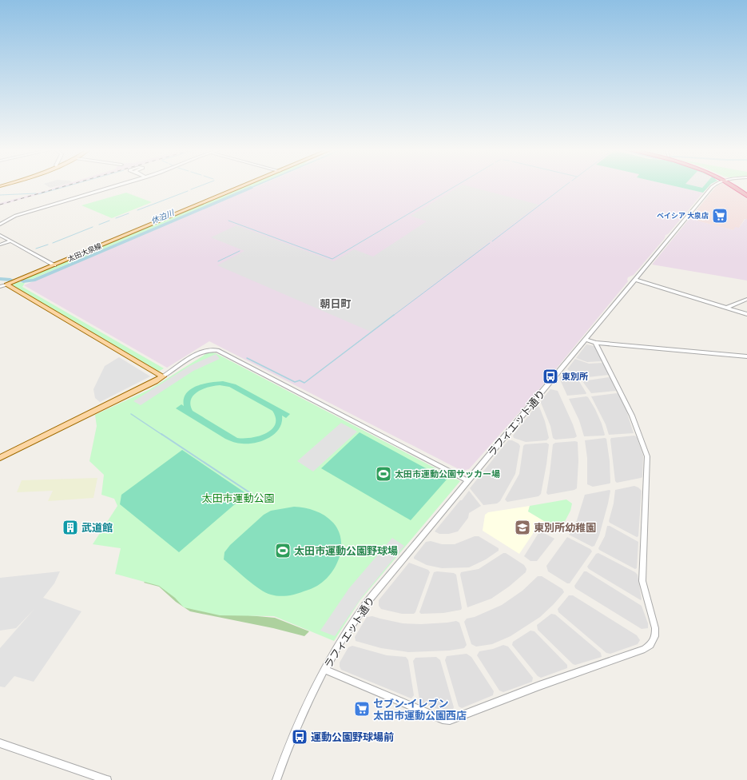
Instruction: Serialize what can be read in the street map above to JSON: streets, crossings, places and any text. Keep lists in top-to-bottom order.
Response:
{
  "streets": {
    "main road": ["太田大泉線"],
    "street": ["ラフィエット通り"]
  },
  "districts": ["朝日町"],
  "water": ["休泊川"],
  "parks": ["太田市運動公園"],
  "places": {
    "supermarket": ["ベイシア 大泉店", "セブン-イレブン 太田市運動公園西店"],
    "bus stop": ["東別所", "運動公園野球場前"],
    "sports": ["太田市運動公園サッカー場", "太田市運動公園野球場"],
    "building": ["武道館"],
    "school or university": ["東別所幼稚園"]
  }
}
